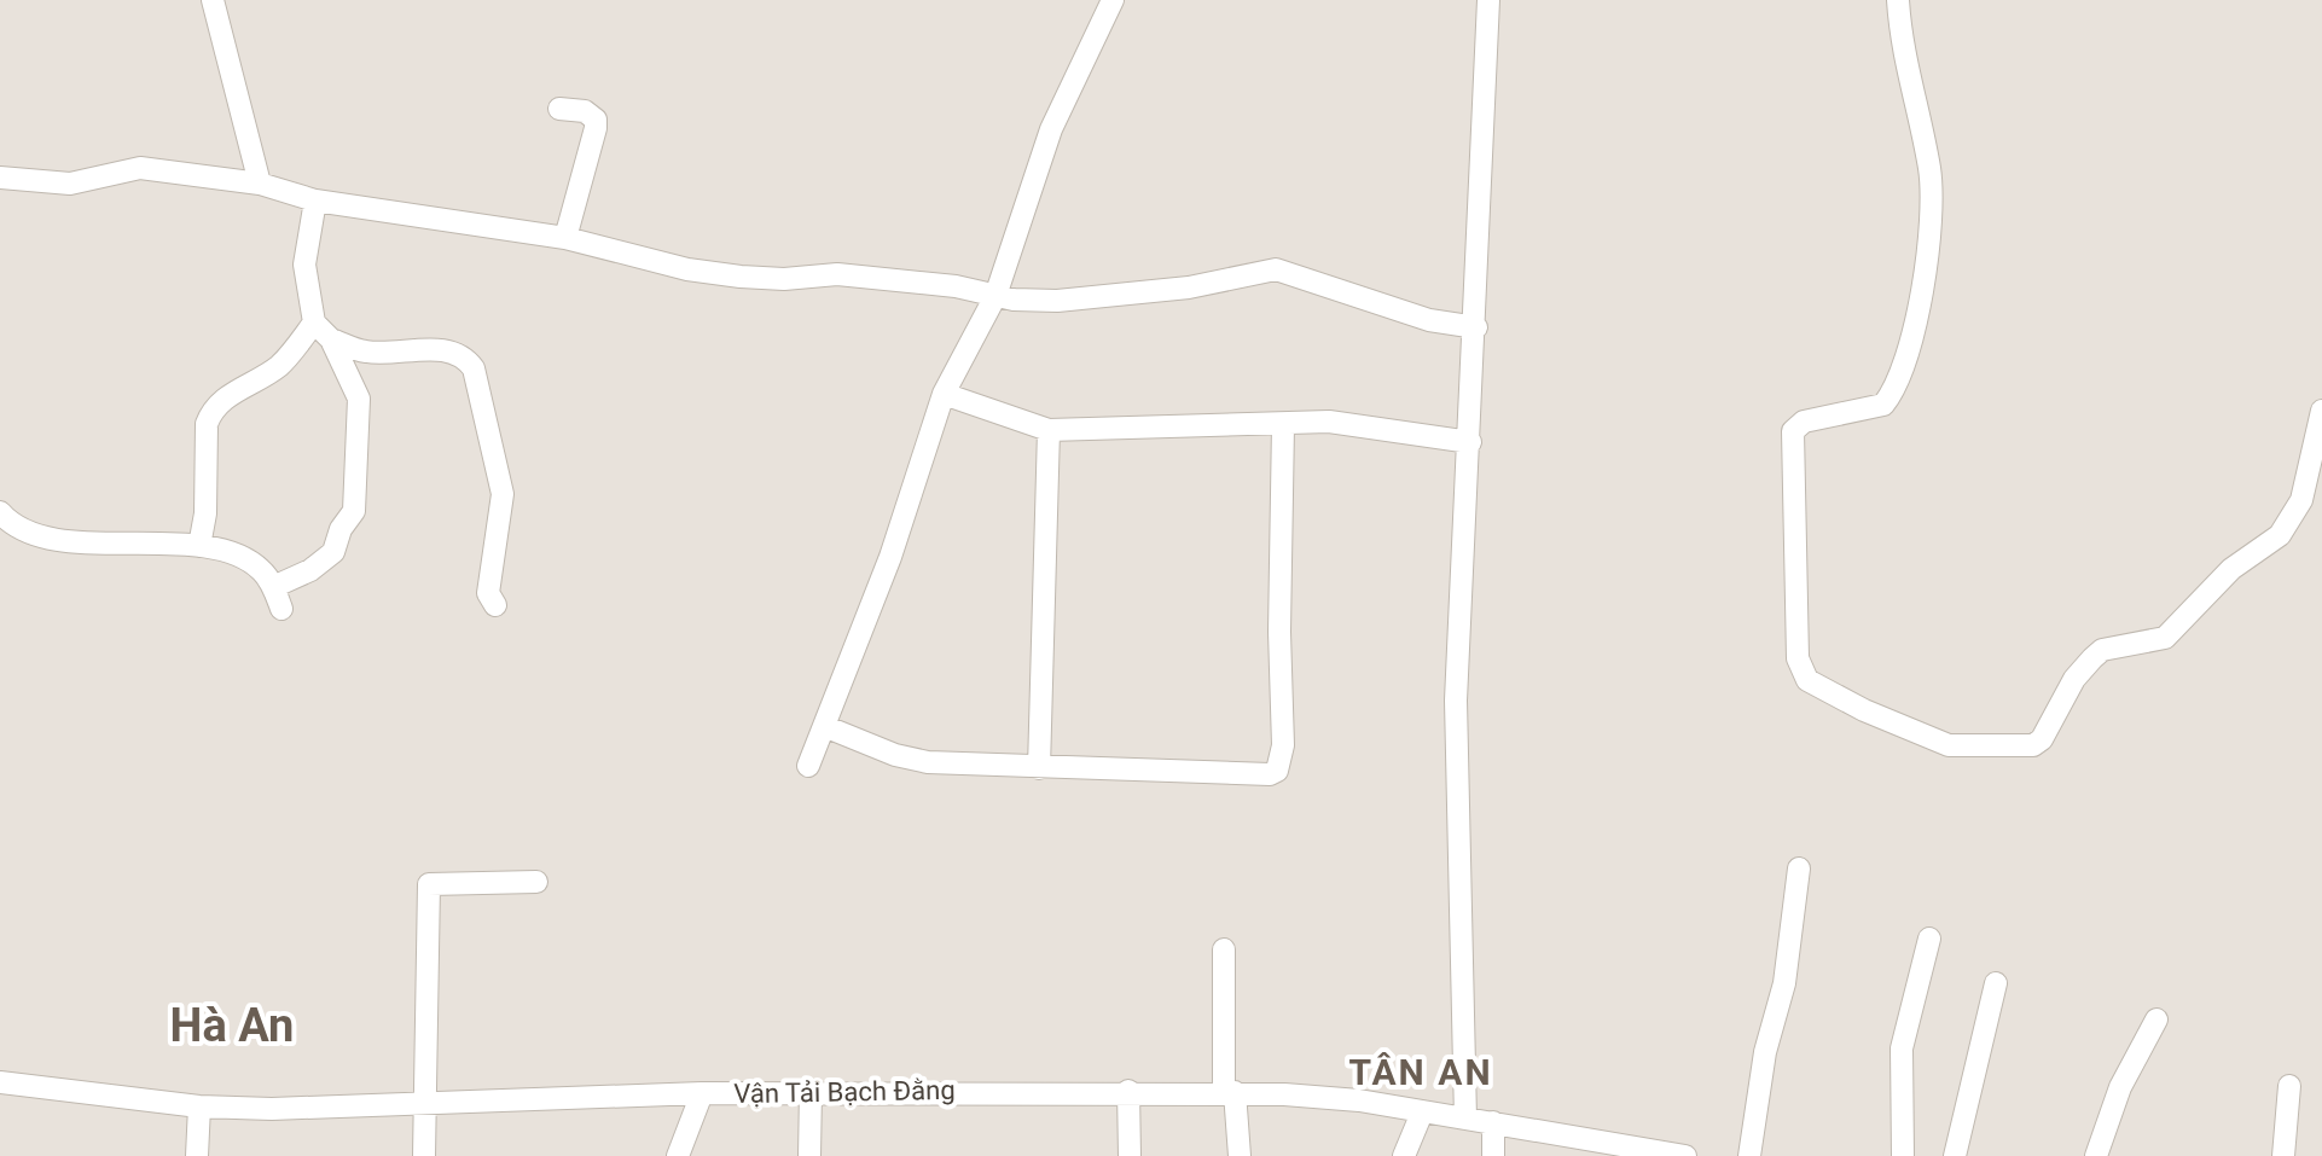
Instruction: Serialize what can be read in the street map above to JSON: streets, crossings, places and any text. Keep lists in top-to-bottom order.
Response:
{
  "streets": {
    "street": ["Vận Tải Bạch Đằng"]
  },
  "districts": ["Hà An", "TÂN AN"]
}
